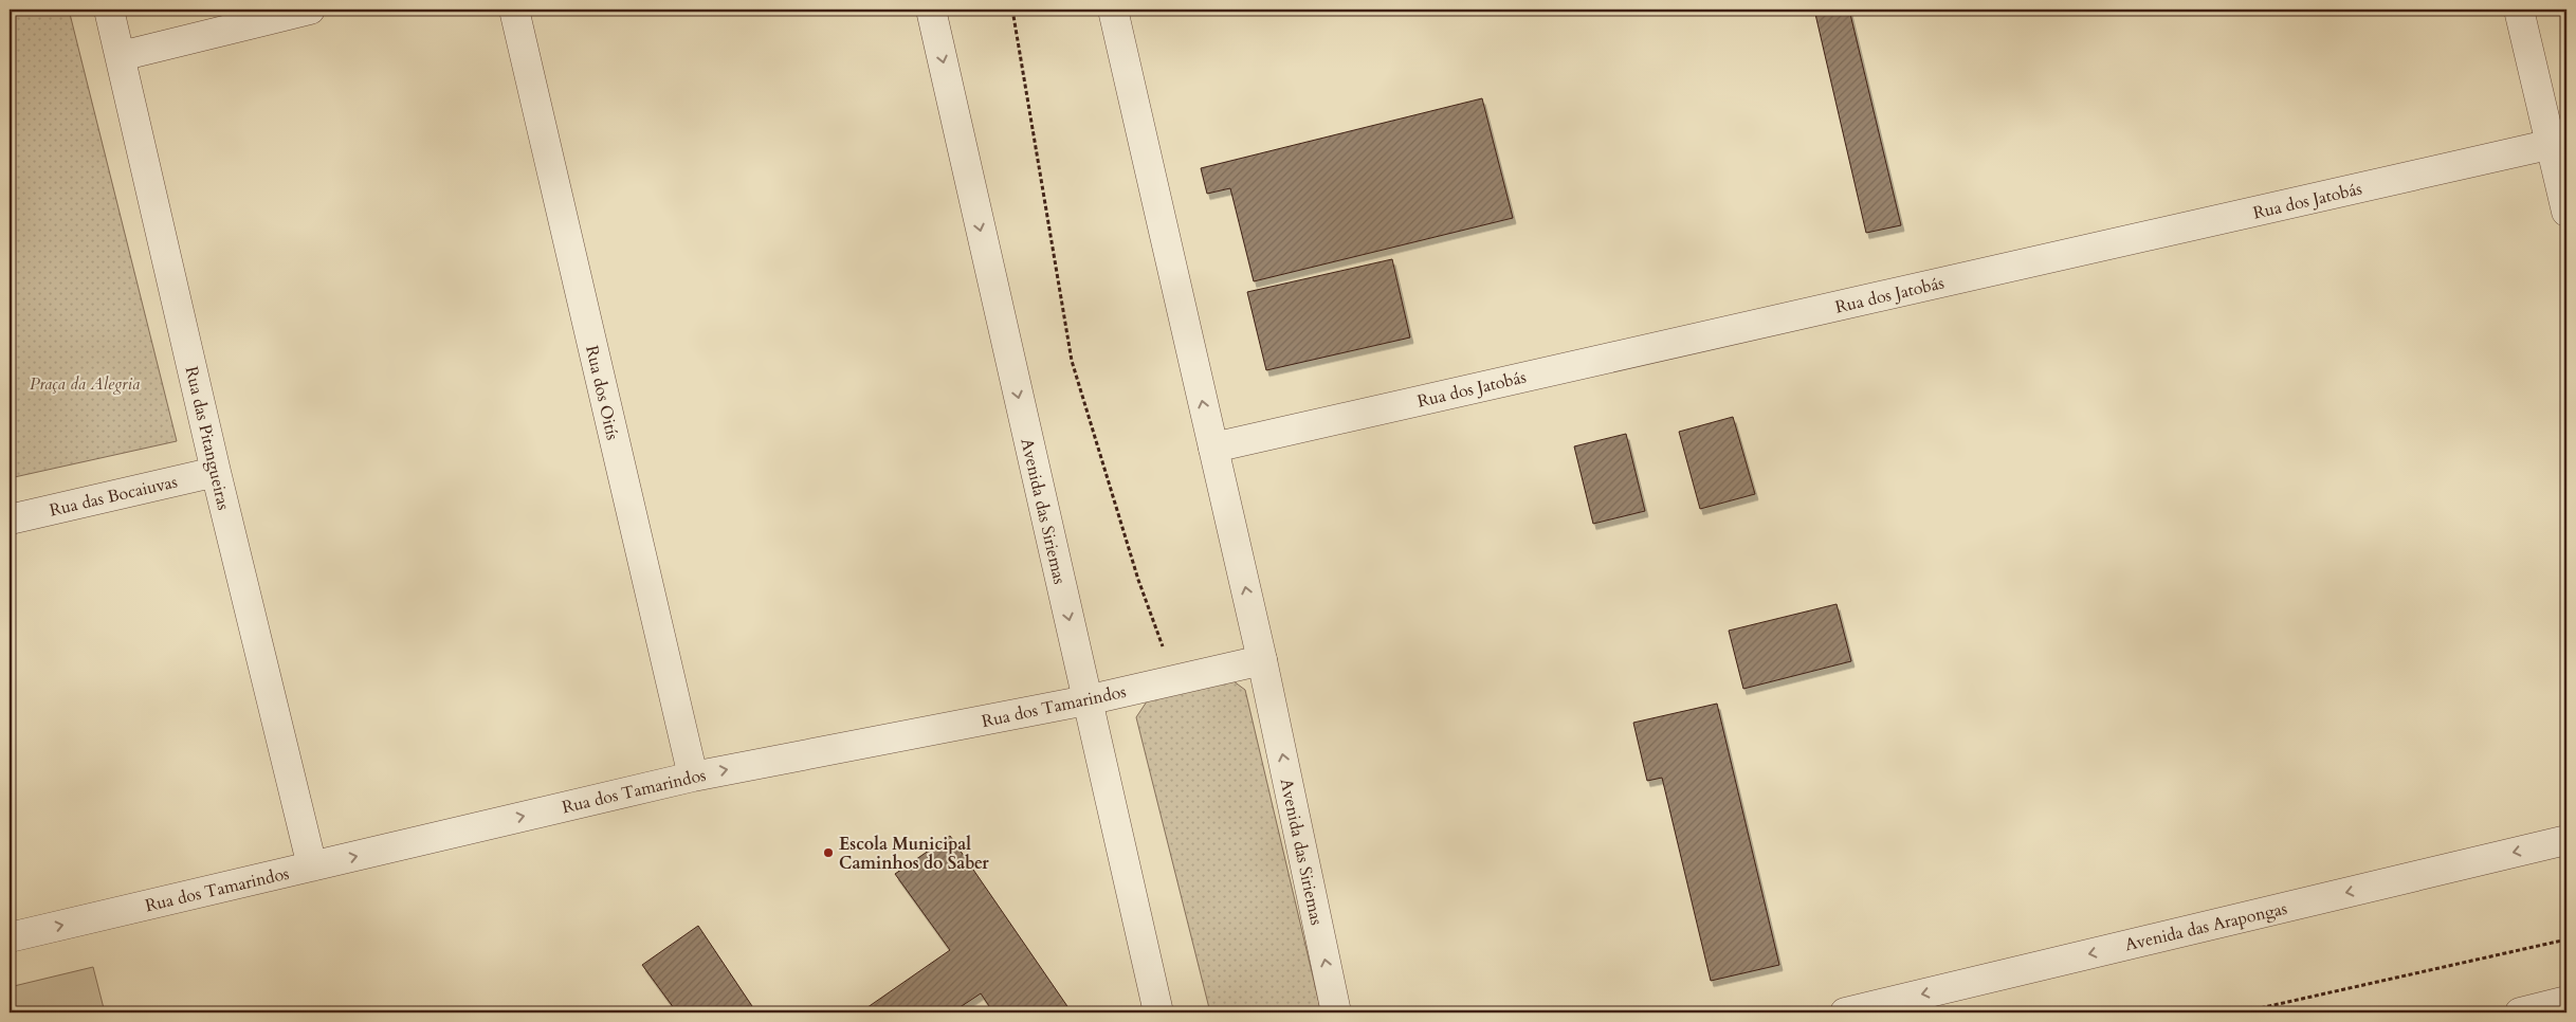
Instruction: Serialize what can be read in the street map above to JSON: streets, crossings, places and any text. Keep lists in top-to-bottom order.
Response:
{
  "streets": {
    "street": [
      "Rua dos Jatobás",
      "Rua dos Oitís",
      "Rua das Pitangueiras",
      "Rua das Bocaiuvas",
      "Avenida das Siriemas",
      "Rua dos Tamarindos",
      "Avenida das Arapongas"
    ]
  },
  "crossings": [
    ["Rua dos Jatobás", "Avenida das Siriemas"],
    ["Rua dos Oitís", "Rua dos Tamarindos"],
    ["Rua das Pitangueiras", "Rua das Bocaiuvas"],
    ["Rua das Pitangueiras", "Rua dos Tamarindos"],
    ["Avenida das Siriemas", "Rua dos Tamarindos"]
  ],
  "one_way": ["Rua dos Tamarindos", "Avenida das Arapongas"],
  "parks": ["Praça da Alegria"],
  "places": ["Escola Municipal Caminhos do Saber"]
}
